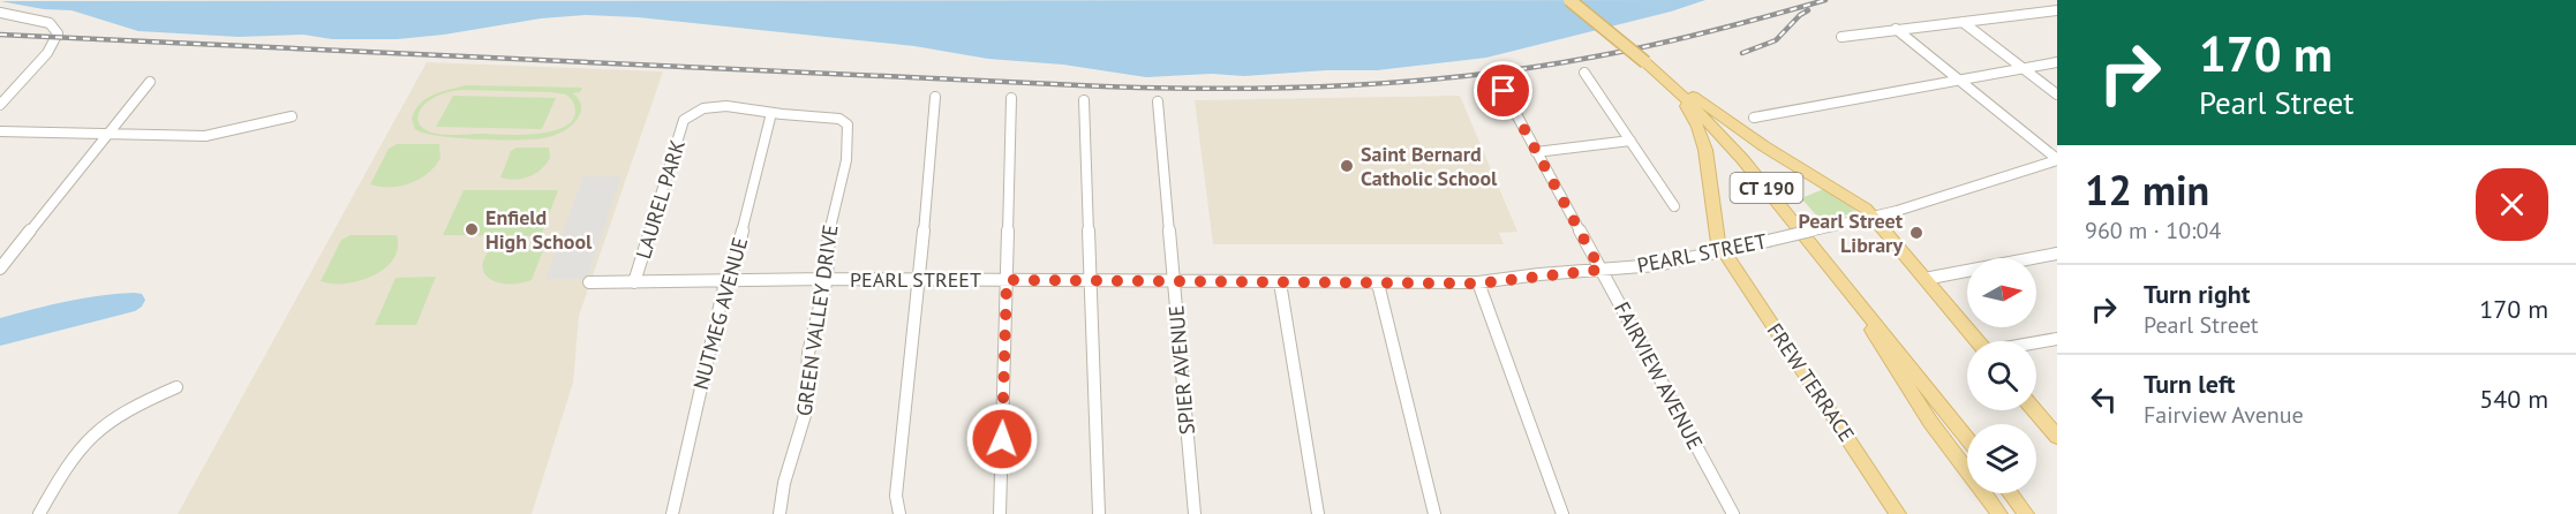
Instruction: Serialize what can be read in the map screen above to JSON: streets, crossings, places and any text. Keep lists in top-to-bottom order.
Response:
{
  "streets": {
    "main road": ["CT 190", "FREW TERRACE"],
    "street": [
      "LAUREL PARK",
      "PEARL STREET",
      "NUTMEG AVENUE",
      "GREEN VALLEY DRIVE",
      "SPIER AVENUE",
      "FAIRVIEW AVENUE"
    ]
  },
  "crossings": [
    ["CT 190", "FREW TERRACE"],
    ["LAUREL PARK", "PEARL STREET"],
    ["LAUREL PARK", "NUTMEG AVENUE"],
    ["LAUREL PARK", "GREEN VALLEY DRIVE"],
    ["PEARL STREET", "NUTMEG AVENUE"],
    ["PEARL STREET", "GREEN VALLEY DRIVE"],
    ["PEARL STREET", "SPIER AVENUE"],
    ["PEARL STREET", "FAIRVIEW AVENUE"],
    ["PEARL STREET", "FREW TERRACE"]
  ],
  "places": ["Saint Bernard Catholic School", "Enfield High School", "Pearl Street Library"],
  "north": "right",
  "page": {
    "turn": ["170 m", "Pearl Street"],
    "heading": ["12 min", "960 m · 10:04"],
    "list": [
      {
        "name": "Turn right",
        "note": "Pearl Street",
        "value": "170 m"
      },
      {
        "name": "Turn left",
        "note": "Fairview Avenue",
        "value": "540 m"
      }
    ]
  }
}
